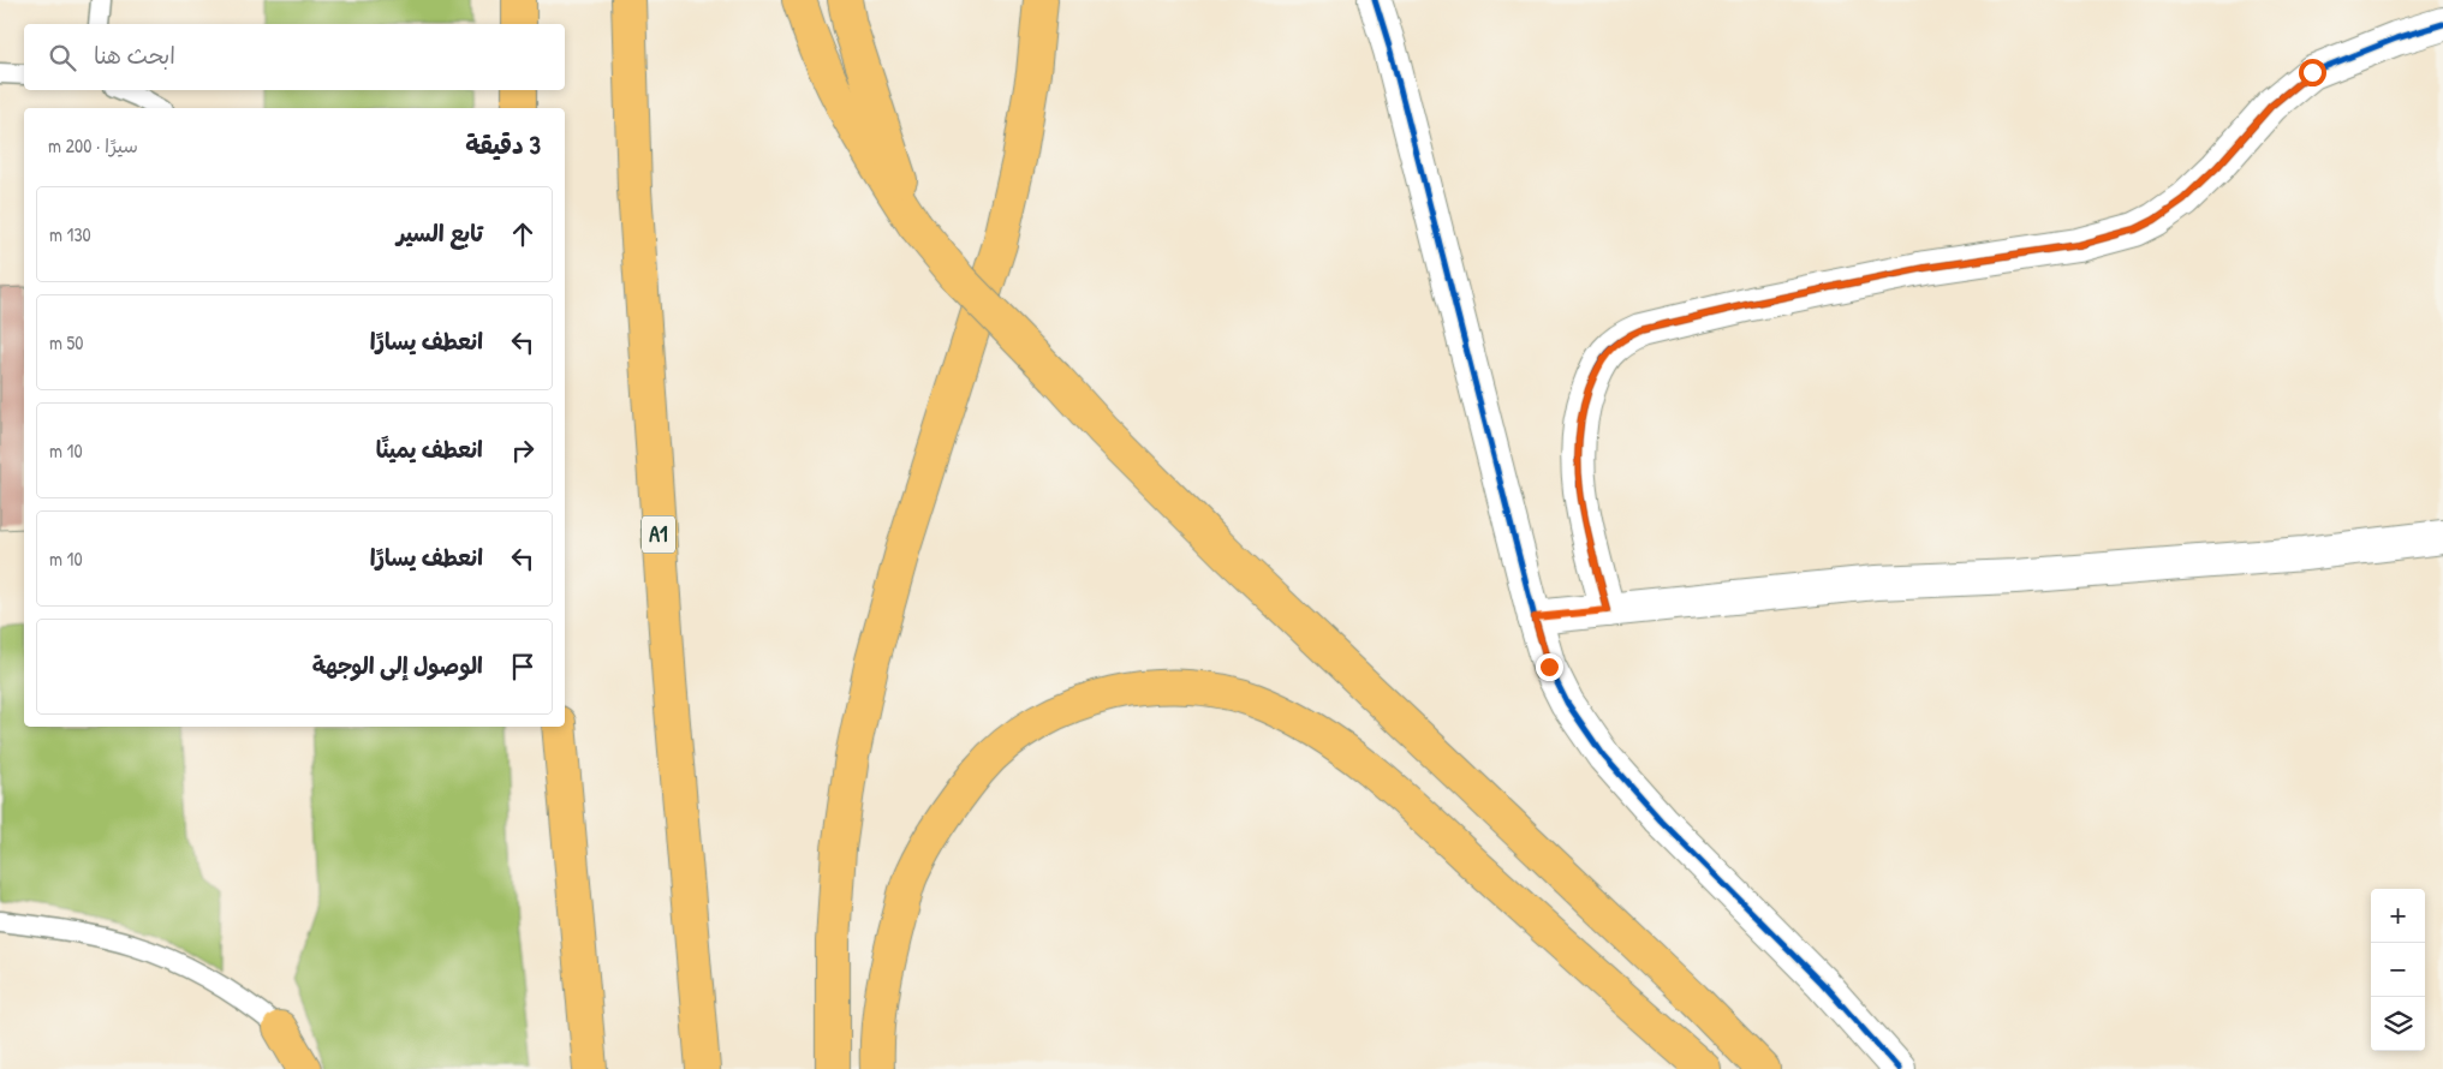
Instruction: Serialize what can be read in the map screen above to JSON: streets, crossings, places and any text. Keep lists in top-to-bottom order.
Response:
{
  "streets": {
    "highway": ["A1"]
  },
  "page": {
    "search": "ابحث هنا",
    "heading": ["3 دقيقة", "سيرًا · 200 m"],
    "list": [
      ["تابع السير", "130 m"],
      ["انعطف يسارًا", "50 m"],
      ["انعطف يمينًا", "10 m"],
      ["انعطف يسارًا", "10 m"],
      "الوصول إلى الوجهة"
    ],
    "map_buttons": ["+", "−"]
  }
}
